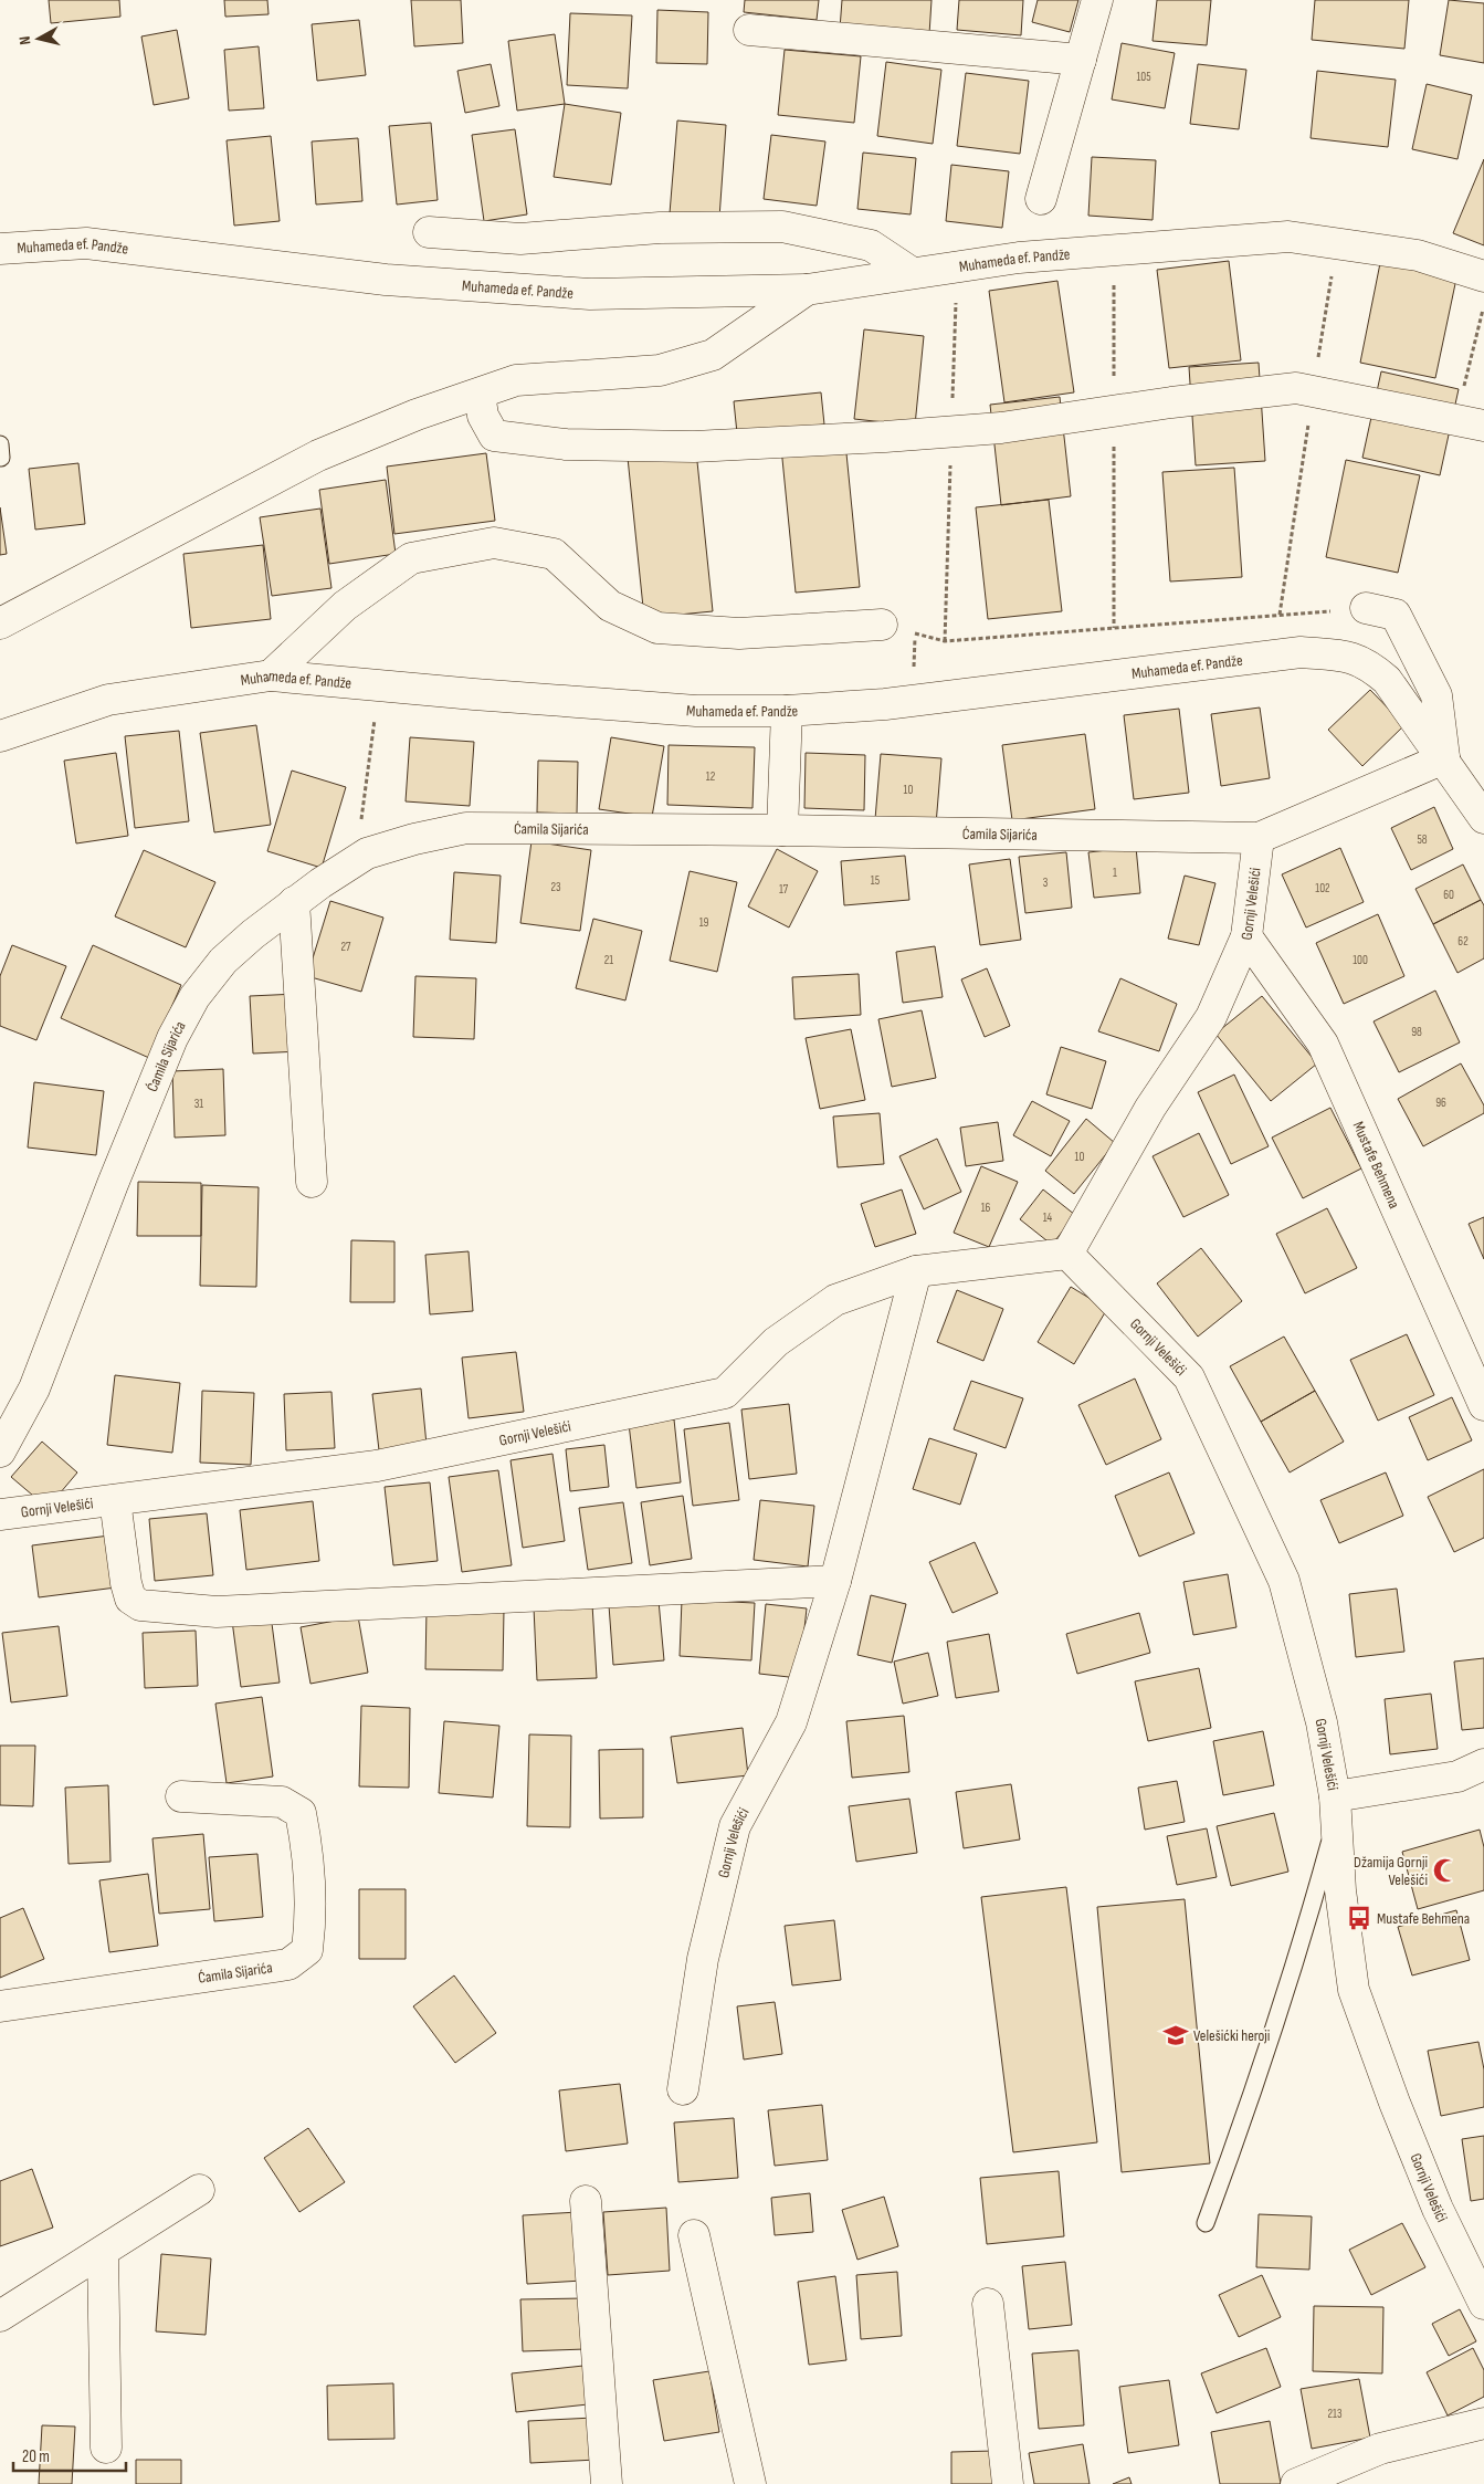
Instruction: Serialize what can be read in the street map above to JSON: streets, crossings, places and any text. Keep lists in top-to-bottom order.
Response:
{
  "streets": {
    "street": [
      "Muhameda ef. Pandže",
      "Ćamila Sijarića",
      "Gornji Velešići",
      "Mustafe Behmena"
    ]
  },
  "crossings": [
    ["Muhameda ef. Pandže", "Ćamila Sijarića"],
    ["Ćamila Sijarića", "Gornji Velešići"],
    ["Gornji Velešići", "Mustafe Behmena"]
  ],
  "places": {
    "mosque": ["Džamija Gornji Velešići"],
    "bus stop": ["Mustafe Behmena"],
    "school or university": ["Velešićki heroji"]
  },
  "house_numbers": [
    "105",
    "12",
    "10",
    "58",
    "1",
    "15",
    "3",
    "23",
    "102",
    "17",
    "60",
    "19",
    "62",
    "27",
    "21",
    "100",
    "98",
    "96",
    "31",
    "10",
    "16",
    "14",
    "213"
  ],
  "scale_bar": "20 m",
  "north": "left"
}
